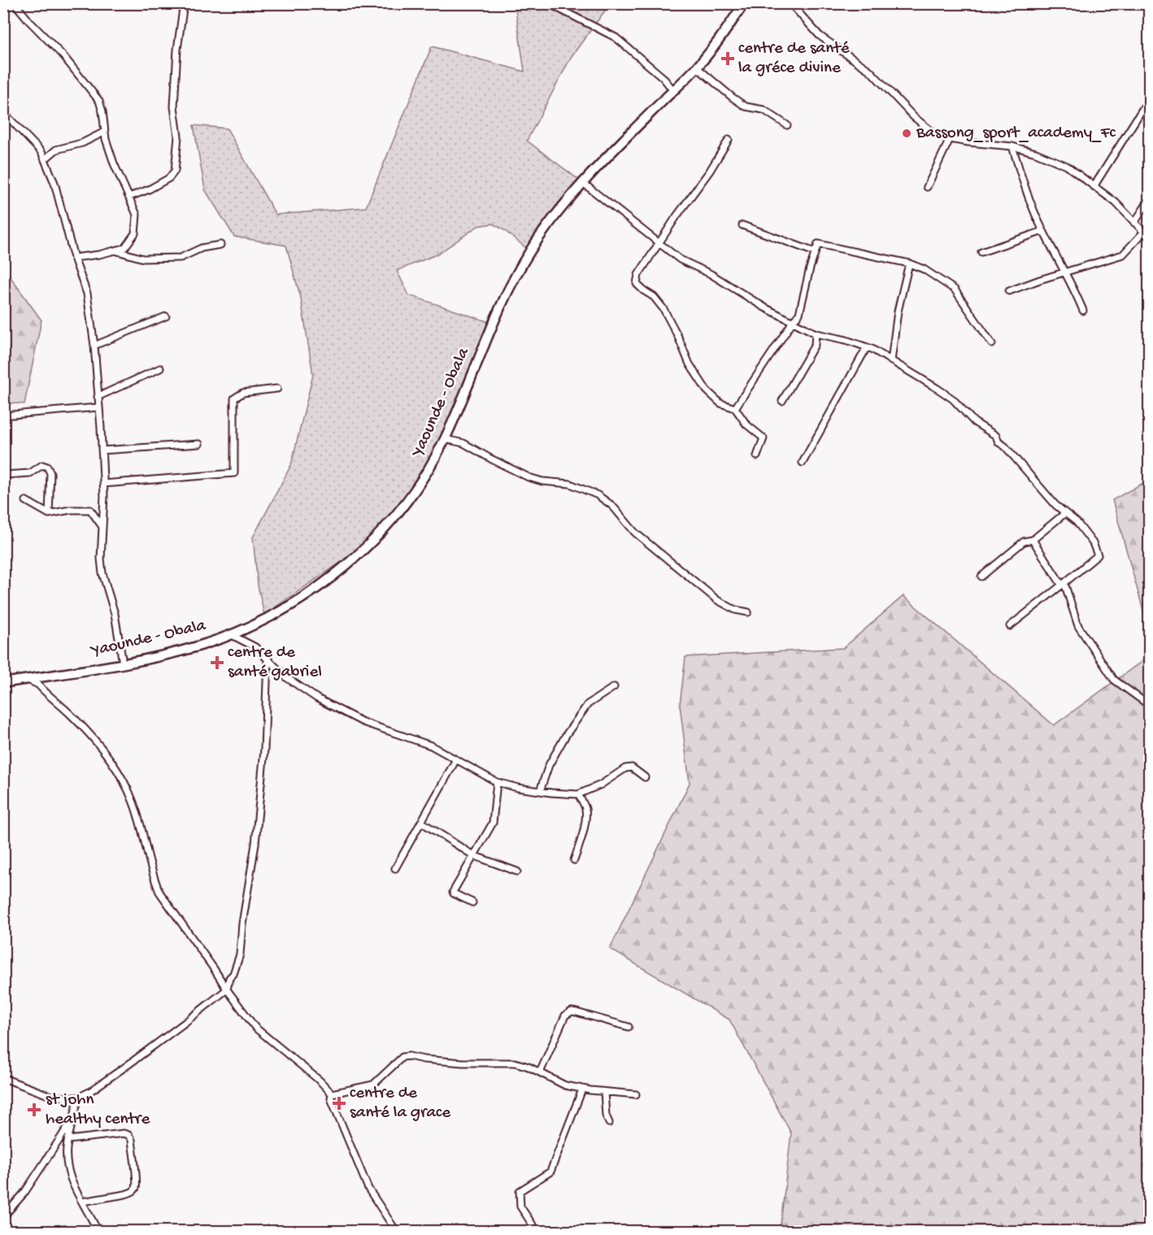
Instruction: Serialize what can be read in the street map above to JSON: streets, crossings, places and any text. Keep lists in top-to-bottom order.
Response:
{
  "streets": {
    "highway": ["Yaounde - Obala"]
  },
  "places": {
    "health": [
      "centre de santé la gréce divine",
      "centre de santé gabriel",
      "centre de santé la grace",
      "st john healthy centre"
    ],
    "other": ["Bassong_sport_academy_Fc"]
  }
}
